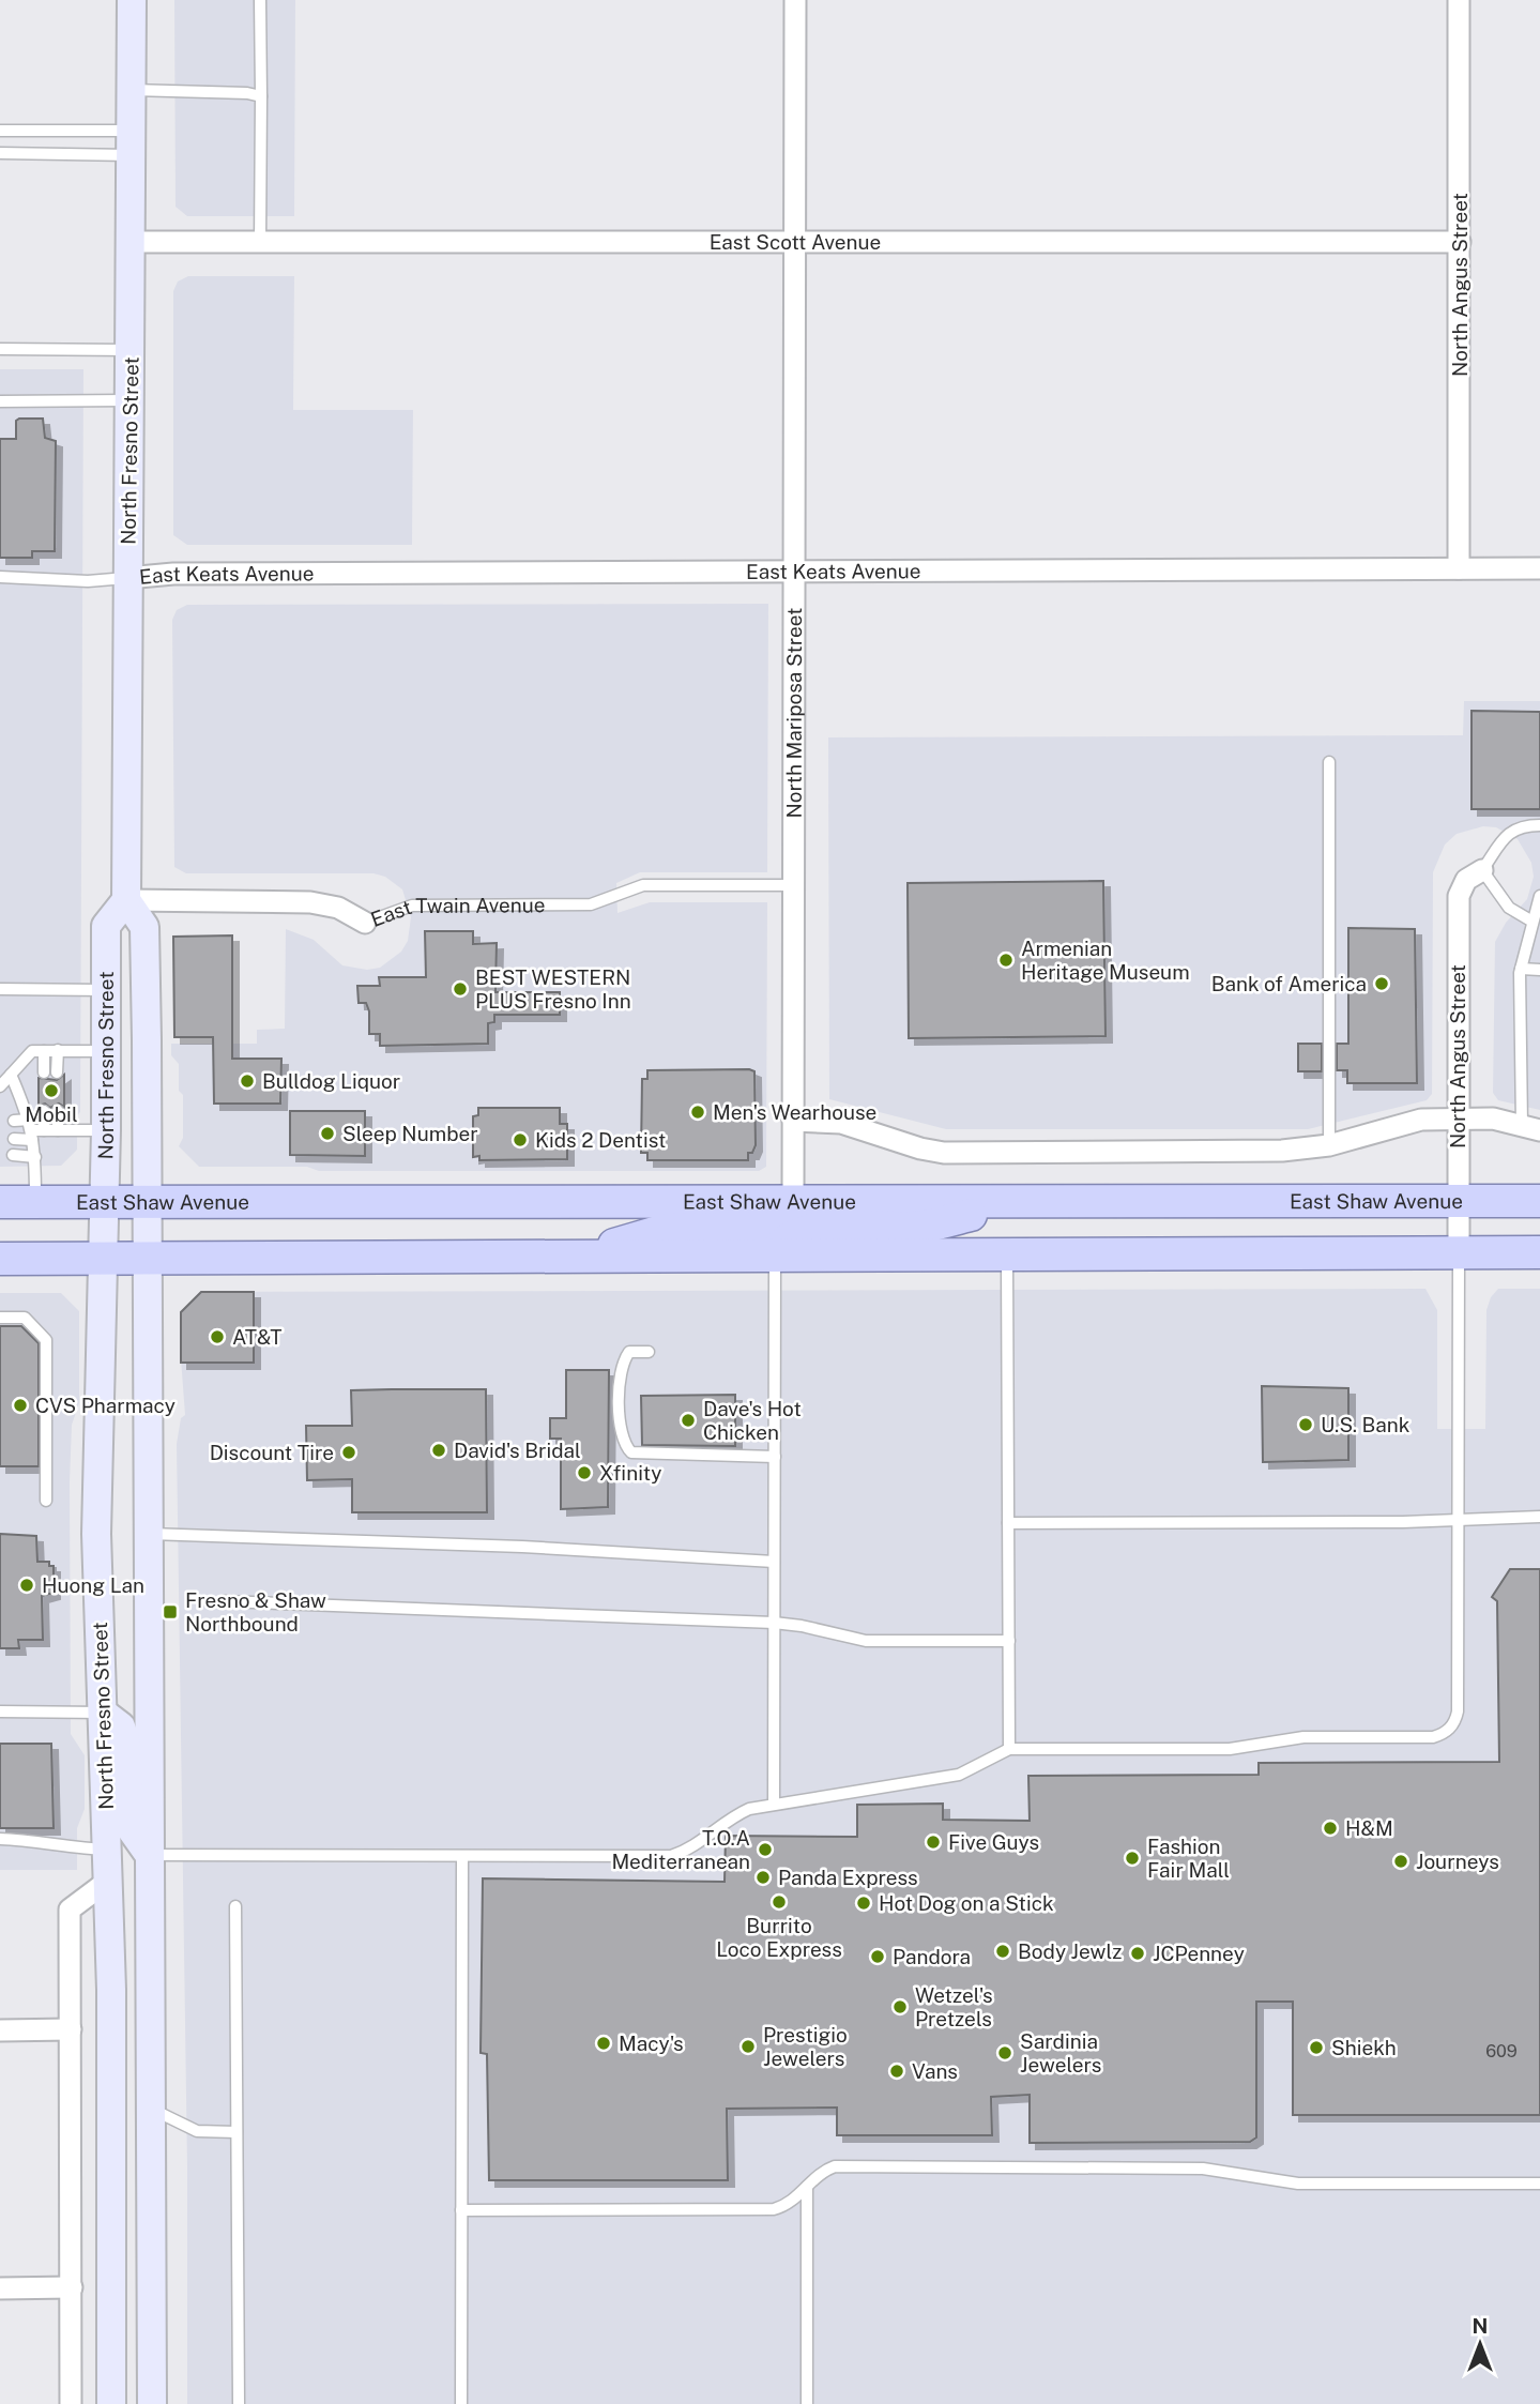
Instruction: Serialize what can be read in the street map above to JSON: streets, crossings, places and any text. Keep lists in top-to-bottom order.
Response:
{
  "streets": {
    "main road": ["North Fresno Street", "East Shaw Avenue"],
    "street": [
      "East Scott Avenue",
      "North Angus Street",
      "East Keats Avenue",
      "North Mariposa Street",
      "East Twain Avenue"
    ]
  },
  "crossings": [
    ["East Scott Avenue", "North Angus Street"],
    ["East Scott Avenue", "North Fresno Street"],
    ["East Scott Avenue", "North Mariposa Street"],
    ["North Angus Street", "East Keats Avenue"],
    ["North Angus Street", "East Shaw Avenue"],
    ["North Fresno Street", "East Keats Avenue"],
    ["North Fresno Street", "East Twain Avenue"],
    ["North Fresno Street", "East Shaw Avenue"],
    ["East Keats Avenue", "North Mariposa Street"],
    ["North Mariposa Street", "East Twain Avenue"],
    ["North Mariposa Street", "East Shaw Avenue"]
  ],
  "places": {
    "other": [
      "Armenian Heritage Museum",
      "Bank of America",
      "BEST WESTERN PLUS Fresno Inn",
      "Bulldog Liquor",
      "Mobil",
      "Men's Wearhouse",
      "Sleep Number",
      "Kids 2 Dentist",
      "AT&T",
      "CVS Pharmacy",
      "Dave's Hot Chicken",
      "U.S. Bank",
      "David's Bridal",
      "Discount Tire",
      "Xfinity",
      "Huong Lan",
      "H&M",
      "Five Guys",
      "T.O.A Mediterranean",
      "Fashion Fair Mall",
      "Journeys",
      "Panda Express",
      "Burrito Loco Express",
      "Hot Dog on a Stick",
      "Body Jewlz",
      "JCPenney",
      "Pandora",
      "Wetzel's Pretzels",
      "Macy's",
      "Prestigio Jewelers",
      "Shiekh",
      "Sardinia Jewelers",
      "Vans"
    ],
    "transit": ["Fresno & Shaw Northbound"]
  },
  "house_numbers": ["609"],
  "north": "top"
}
